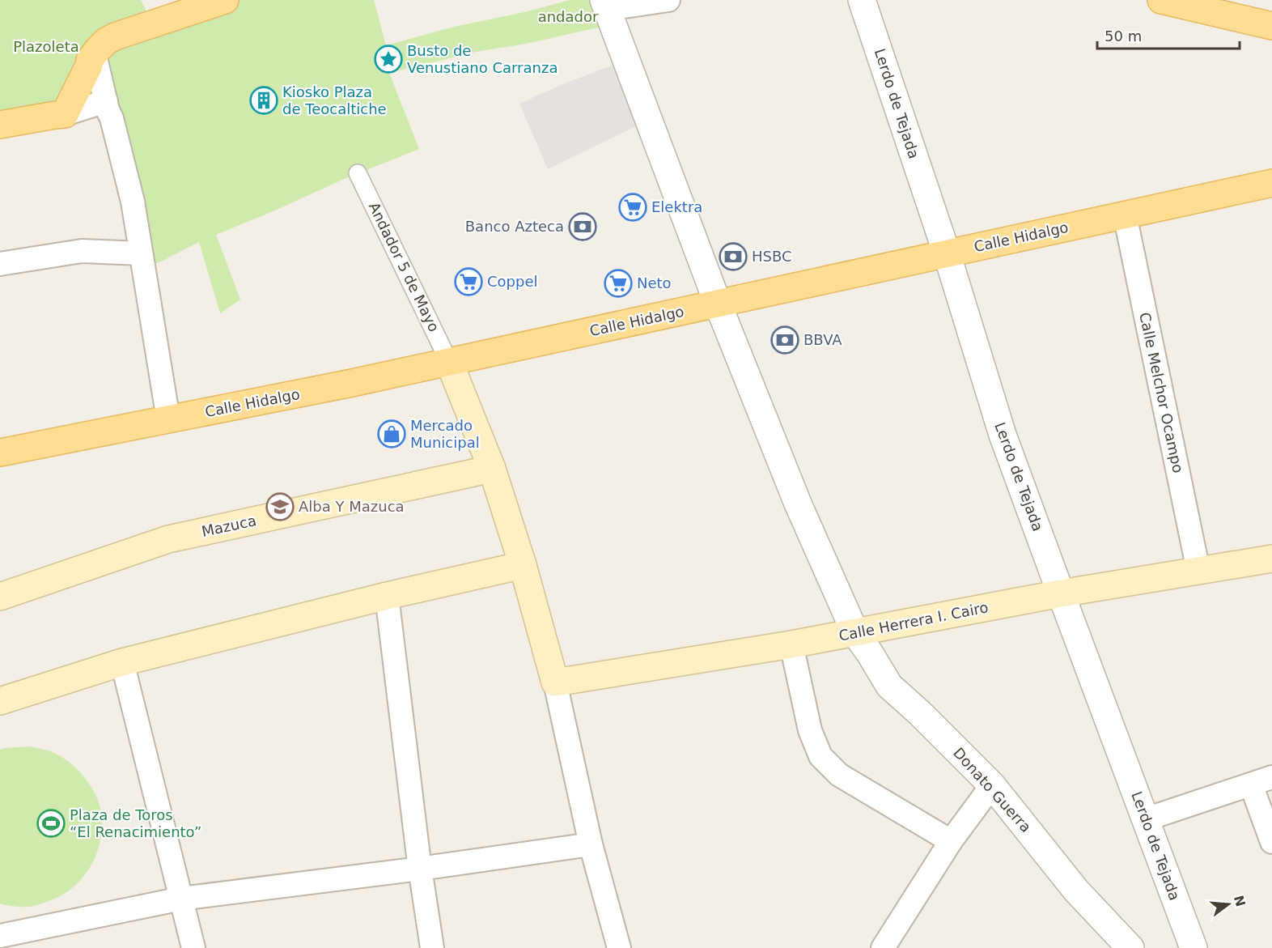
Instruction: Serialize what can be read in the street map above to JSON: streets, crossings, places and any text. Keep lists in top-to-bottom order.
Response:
{
  "streets": {
    "main road": ["Calle Hidalgo", "Mazuca", "Calle Herrera I. Cairo"],
    "street": [
      "Lerdo de Tejada",
      "Andador 5 de Mayo",
      "Calle Melchor Ocampo",
      "Donato Guerra"
    ]
  },
  "crossings": [
    ["Lerdo de Tejada", "Calle Hidalgo"],
    ["Lerdo de Tejada", "Calle Herrera I. Cairo"],
    ["Calle Hidalgo", "Andador 5 de Mayo"],
    ["Calle Hidalgo", "Calle Melchor Ocampo"],
    ["Calle Hidalgo", "Donato Guerra"],
    ["Calle Melchor Ocampo", "Calle Herrera I. Cairo"],
    ["Calle Herrera I. Cairo", "Donato Guerra"]
  ],
  "parks": ["andador", "Plazoleta"],
  "places": {
    "place": ["Busto de Venustiano Carranza"],
    "building": ["Kiosko Plaza de Teocaltiche"],
    "supermarket": ["Elektra", "Coppel", "Neto"],
    "bank": ["Banco Azteca", "HSBC", "BBVA"],
    "shop": ["Mercado Municipal"],
    "school or university": ["Alba Y Mazuca"],
    "sports": ["Plaza de Toros “El Renacimiento”"]
  },
  "scale_bar": "50 m",
  "north": "right"
}
